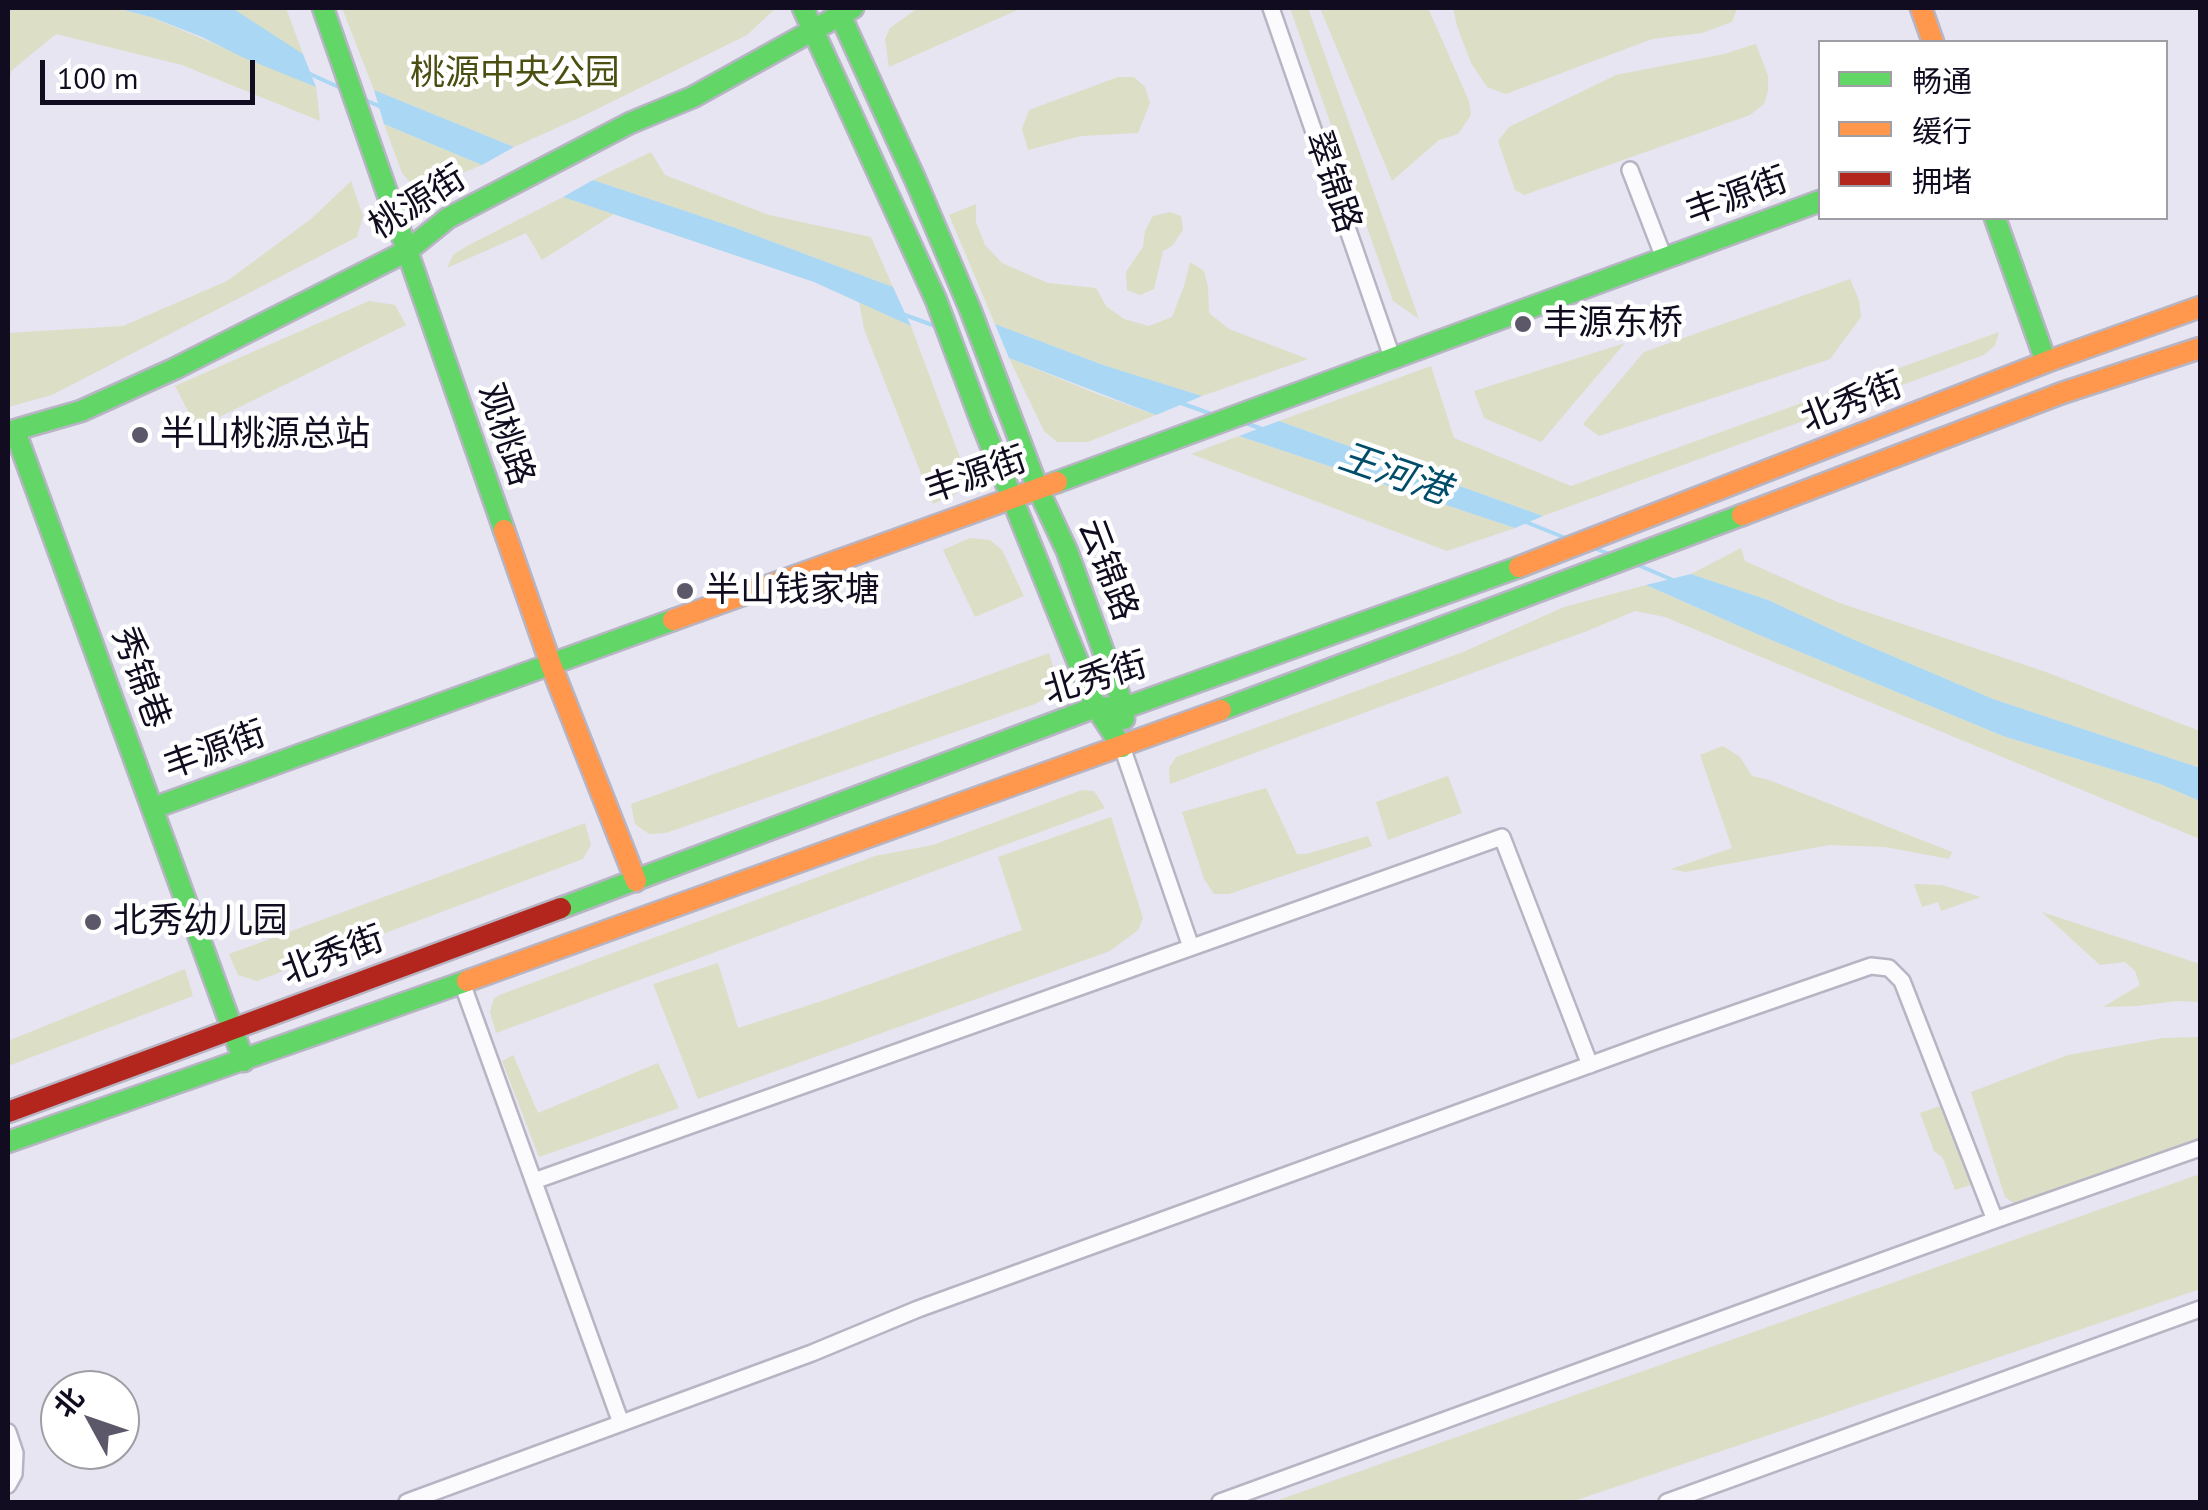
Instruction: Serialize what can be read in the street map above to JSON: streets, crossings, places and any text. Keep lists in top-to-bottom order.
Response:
{
  "streets": {
    "main road": [
      "丰源街",
      "桃源街",
      "北秀街",
      "观桃路",
      "云锦路",
      "秀锦巷"
    ],
    "street": ["翠锦路"]
  },
  "crossings": [
    ["翠锦路", "丰源街"],
    ["丰源街", "观桃路"],
    ["丰源街", "云锦路"],
    ["丰源街", "秀锦巷"],
    ["桃源街", "观桃路"],
    ["桃源街", "云锦路"],
    ["桃源街", "秀锦巷"],
    ["北秀街", "观桃路"],
    ["北秀街", "云锦路"],
    ["北秀街", "秀锦巷"]
  ],
  "water": ["王河港"],
  "parks": ["桃源中央公园"],
  "places": [
    "丰源东桥",
    "半山桃源总站",
    "半山钱家塘",
    "北秀幼儿园"
  ],
  "legend": ["畅通", "缓行", "拥堵"],
  "scale_bar": "100 m",
  "north": "top left"
}
